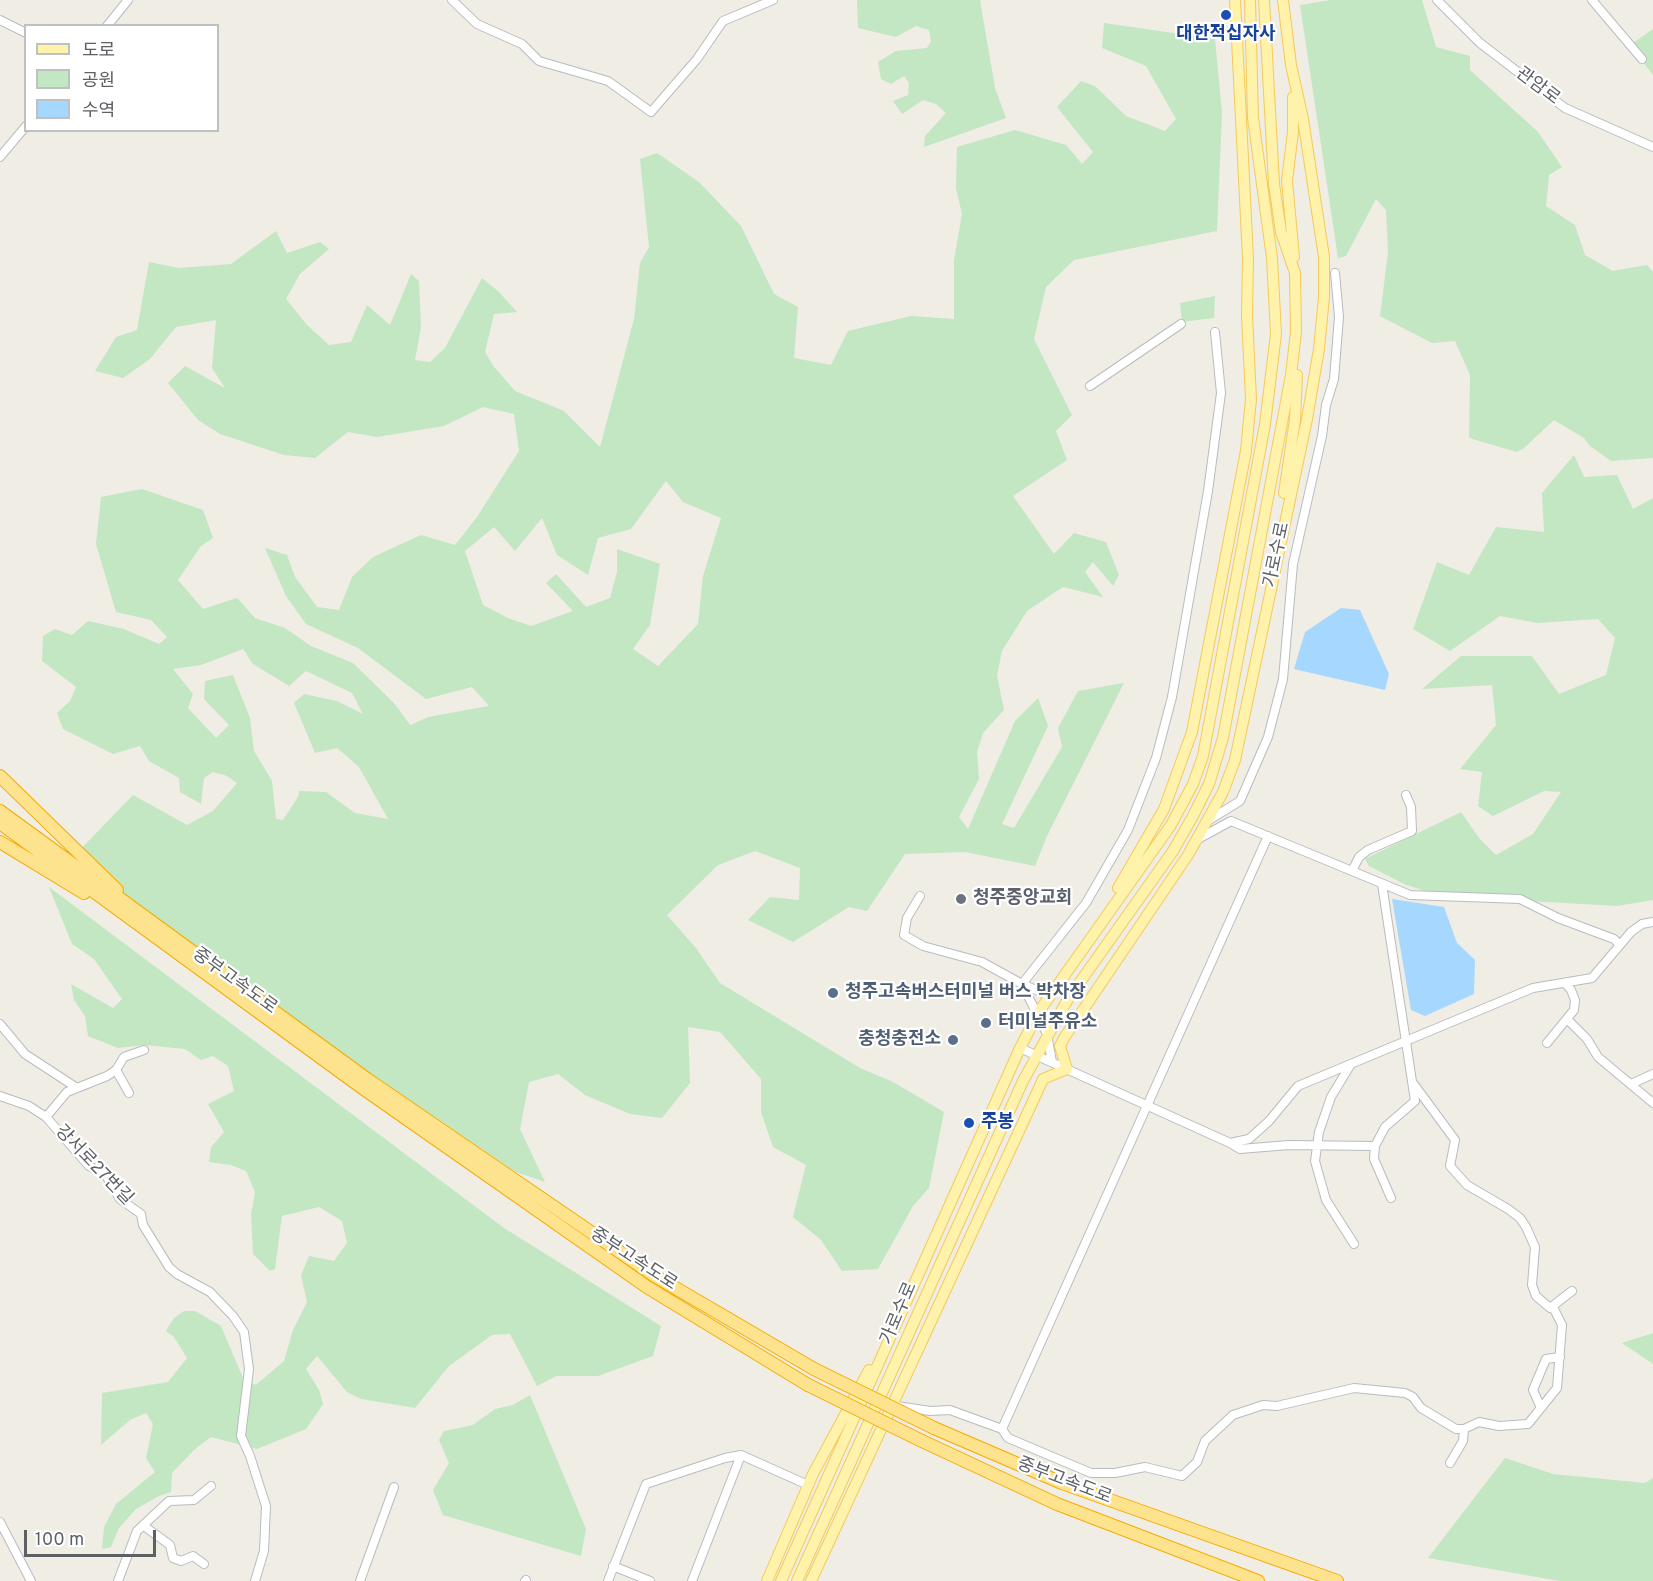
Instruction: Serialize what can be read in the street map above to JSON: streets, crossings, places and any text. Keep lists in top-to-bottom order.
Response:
{
  "streets": {
    "highway": ["중부고속도로"],
    "main road": ["가로수로"],
    "street": ["관암로", "강서로27번길"]
  },
  "places": [
    "대한적십자사",
    "청주중앙교회",
    "청주고속버스터미널 버스 박차장",
    "터미널주유소",
    "충청충전소",
    "주봉"
  ],
  "legend": ["도로", "공원", "수역"],
  "scale_bar": "100 m"
}
